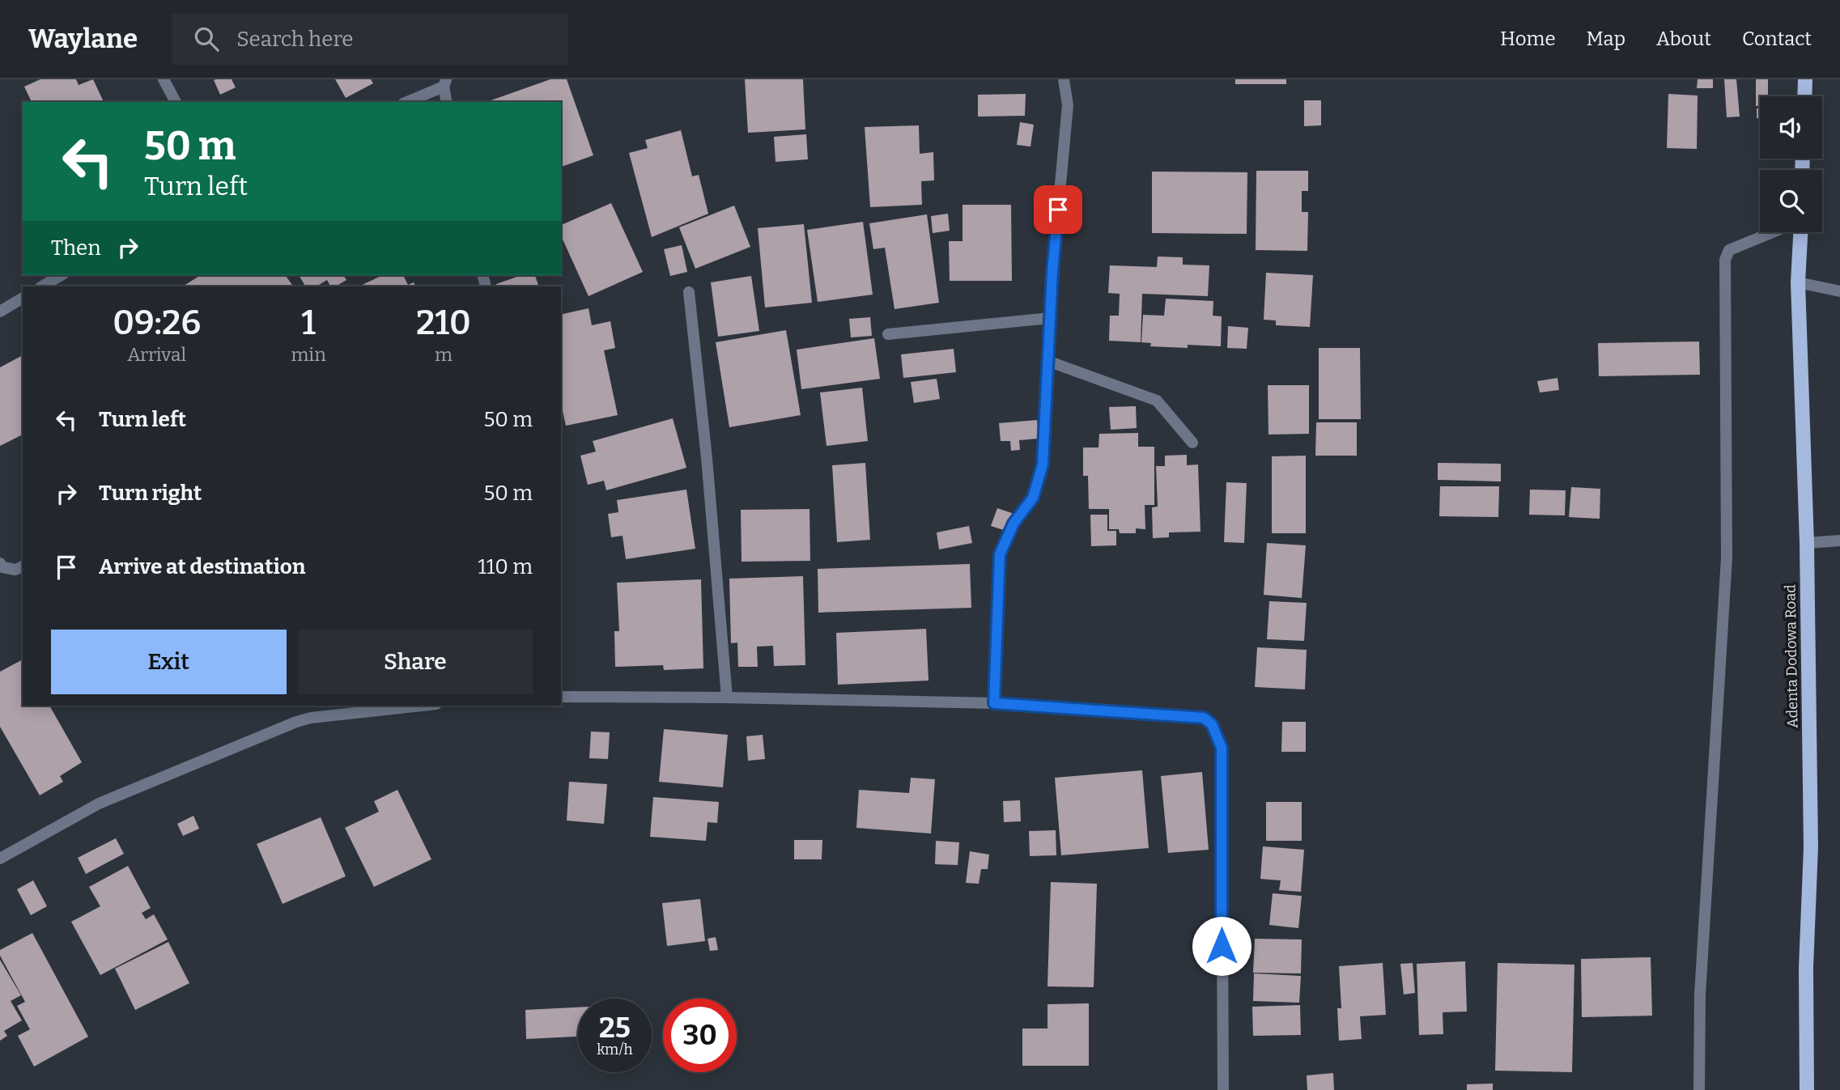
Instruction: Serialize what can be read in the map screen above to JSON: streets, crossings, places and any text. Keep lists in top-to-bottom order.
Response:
{
  "streets": {
    "main road": ["Adenta Dodowa Road"]
  },
  "page": {
    "header": "Waylane",
    "search": "Search here",
    "nav": [
      "Home",
      "Map",
      "About",
      "Contact"
    ],
    "turn": ["50 m", "Turn left"],
    "then": "Then",
    "eta": [
      "09:26",
      "Arrival",
      "1",
      "min",
      "210",
      "m"
    ],
    "list": [
      {
        "name": "Turn left",
        "value": "50 m"
      },
      {
        "name": "Turn right",
        "value": "50 m"
      },
      {
        "name": "Arrive at destination",
        "value": "110 m"
      }
    ],
    "buttons": ["Exit", "Share"],
    "speed": "25 km/h",
    "limit": "30"
  }
}
